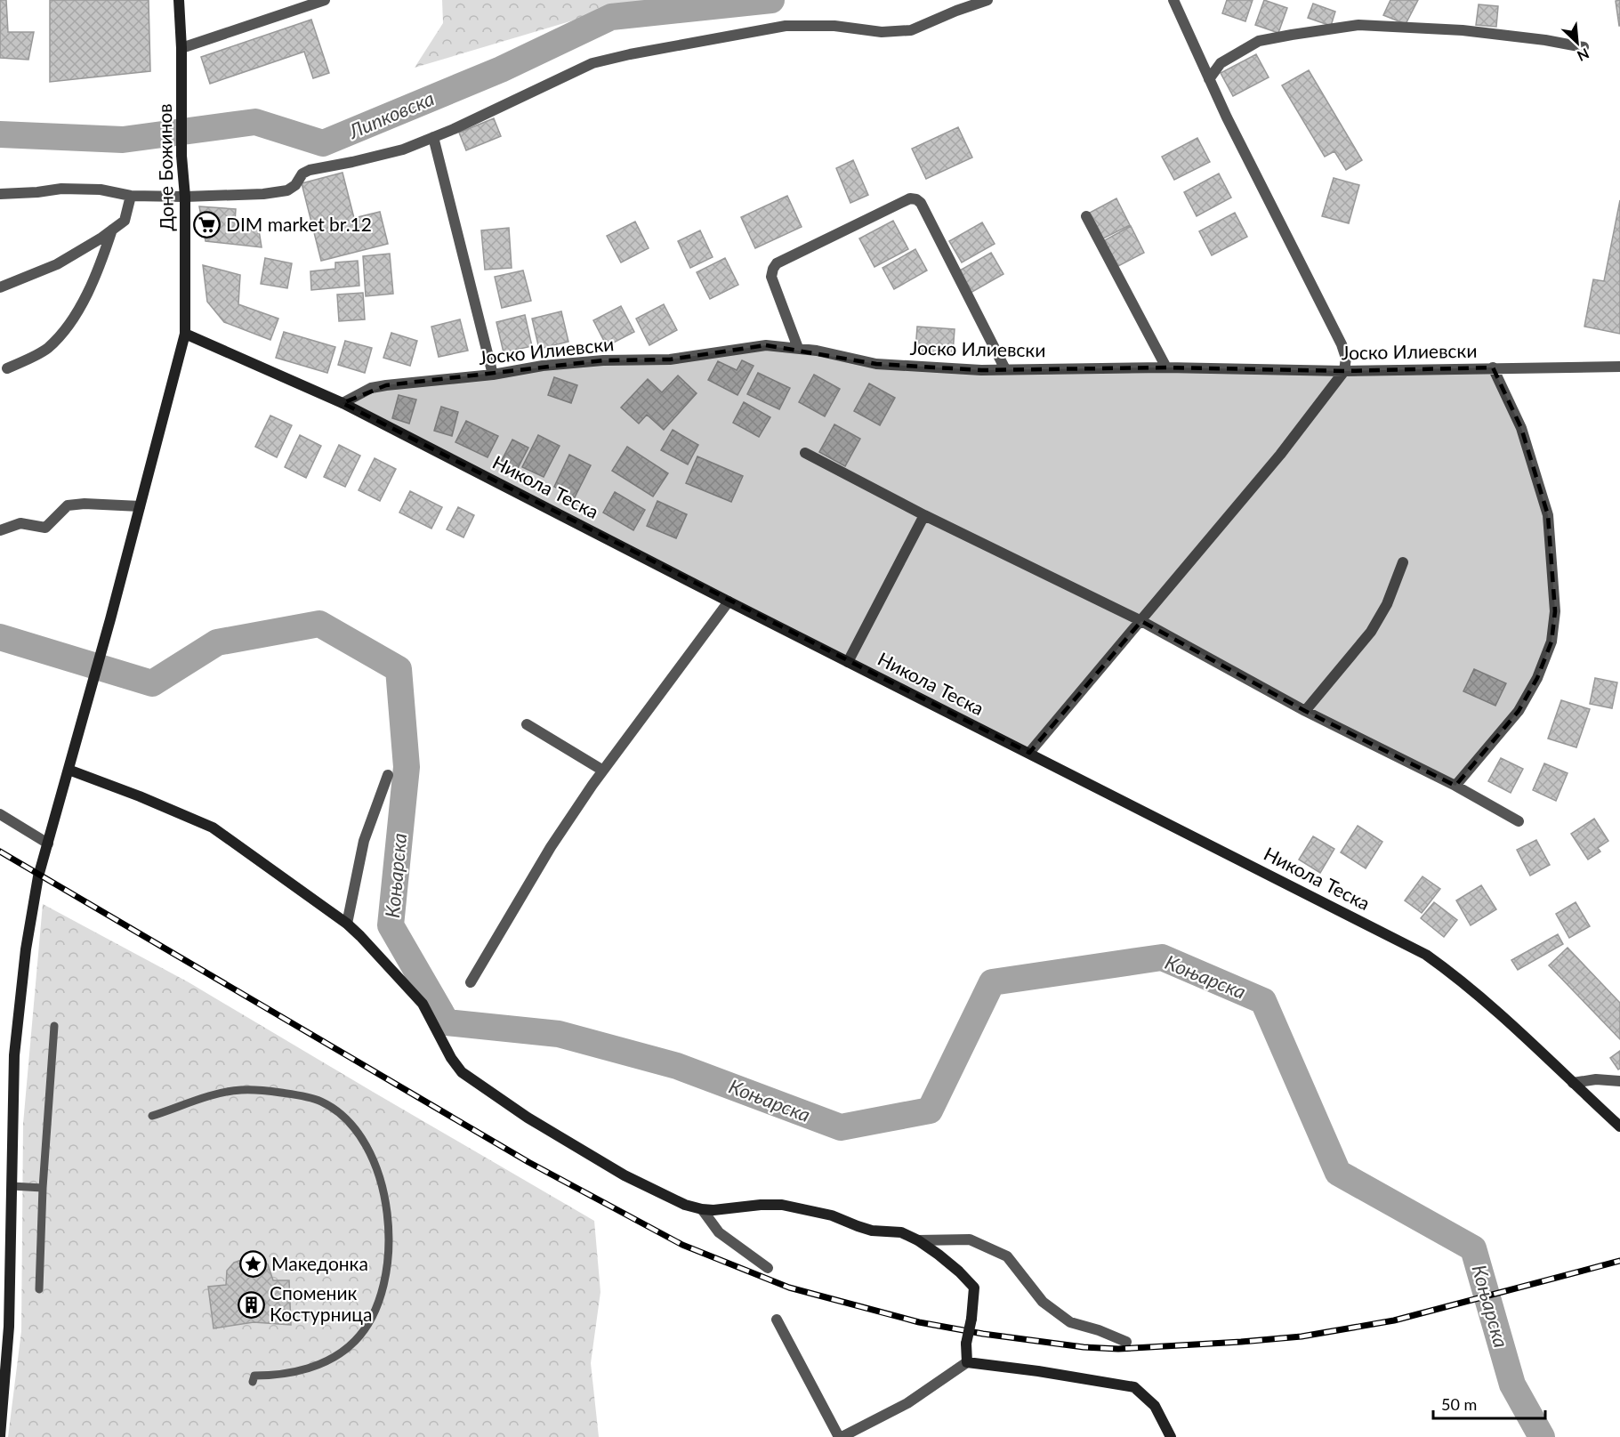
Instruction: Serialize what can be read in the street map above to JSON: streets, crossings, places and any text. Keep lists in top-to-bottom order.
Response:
{
  "streets": {
    "street": ["Доне Божинов", "Јоско Илиевски", "Никола Теска"]
  },
  "crossings": [
    ["Доне Божинов", "Никола Теска"],
    ["Јоско Илиевски", "Никола Теска"]
  ],
  "water": ["Липковска", "Коњарска"],
  "places": {
    "supermarket": ["DIM market br.12"],
    "place": ["Македонка"],
    "building": ["Споменик Костурница"]
  },
  "scale_bar": "50 m",
  "north": "bottom right"
}
